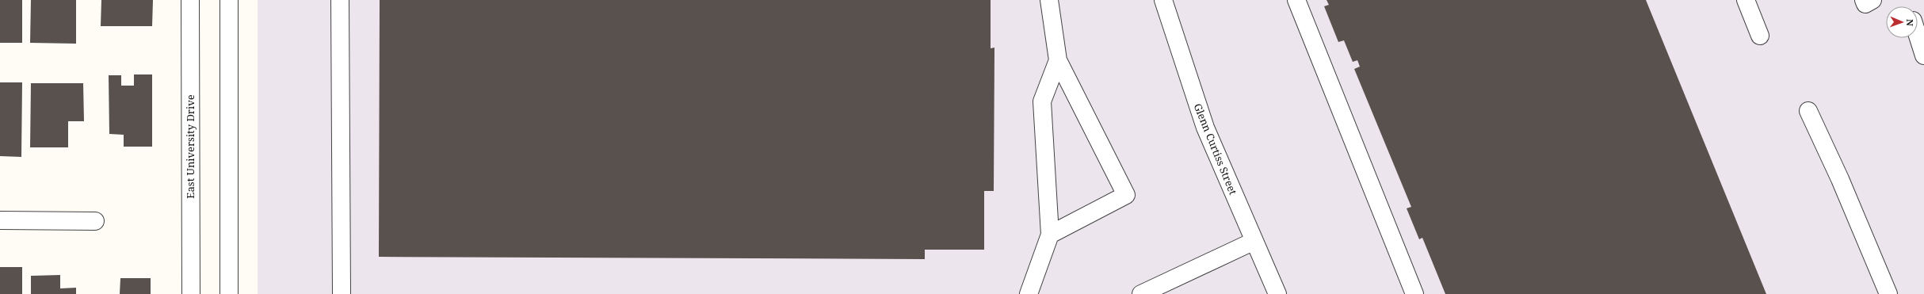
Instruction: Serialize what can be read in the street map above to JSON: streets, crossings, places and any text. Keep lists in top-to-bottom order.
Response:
{
  "streets": {
    "street": ["East University Drive", "Glenn Curtiss Street"]
  },
  "north": "right"
}
